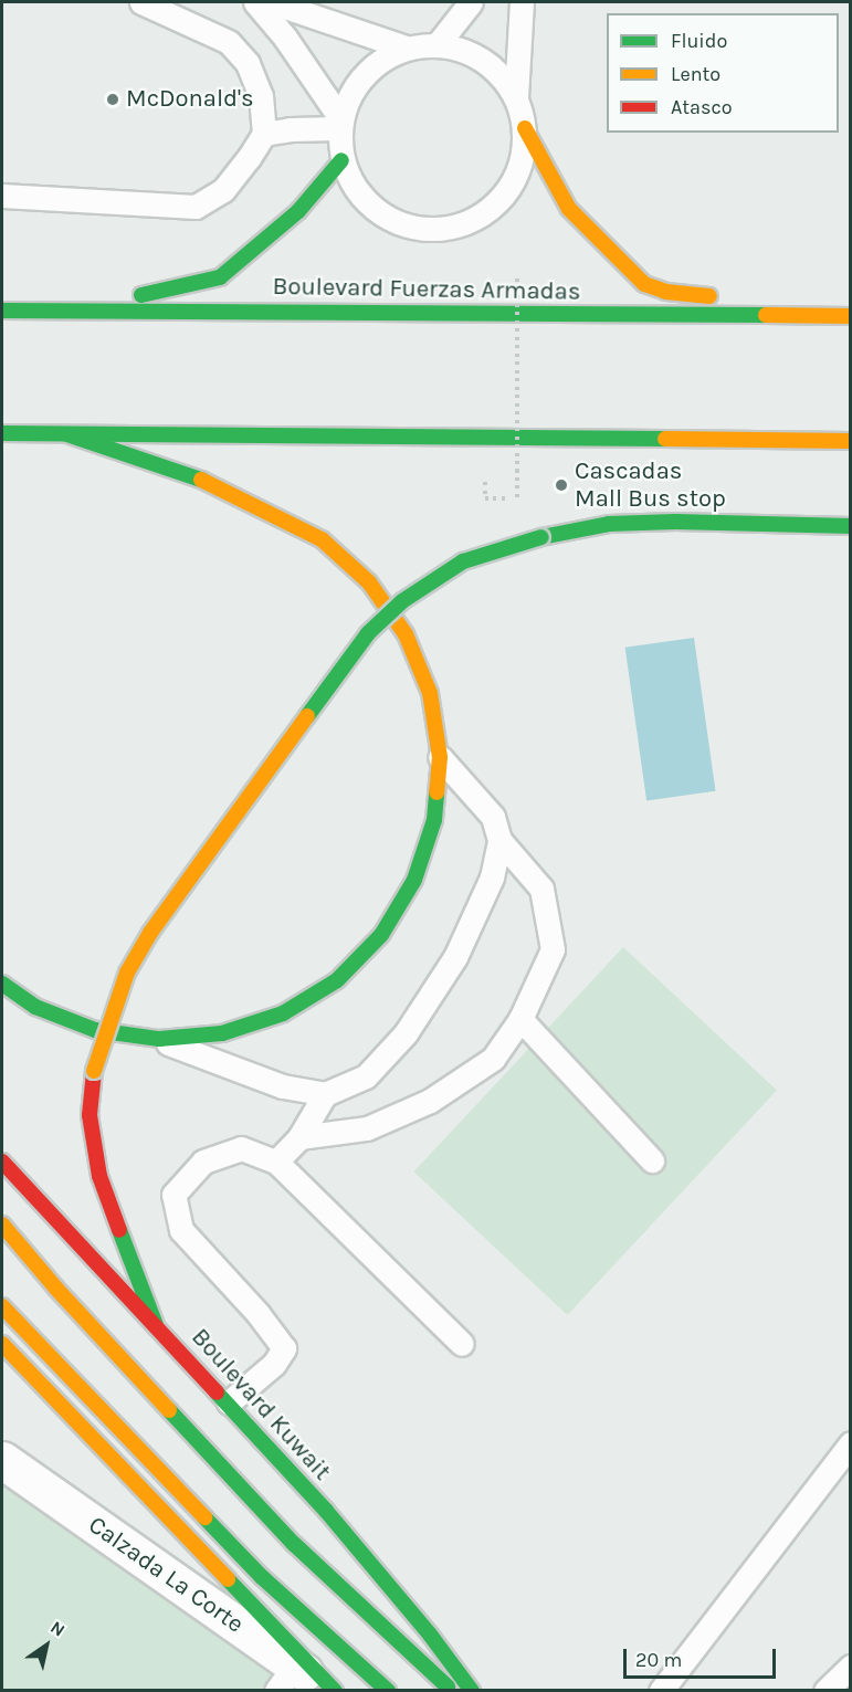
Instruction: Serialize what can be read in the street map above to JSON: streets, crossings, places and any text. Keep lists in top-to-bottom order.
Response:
{
  "streets": {
    "main road": ["Boulevard Fuerzas Armadas", "Boulevard Kuwait"],
    "street": ["Calzada La Corte"]
  },
  "places": ["McDonald's", "Cascadas Mall Bus stop"],
  "legend": ["Fluido", "Lento", "Atasco"],
  "scale_bar": "20 m",
  "north": "top right"
}
